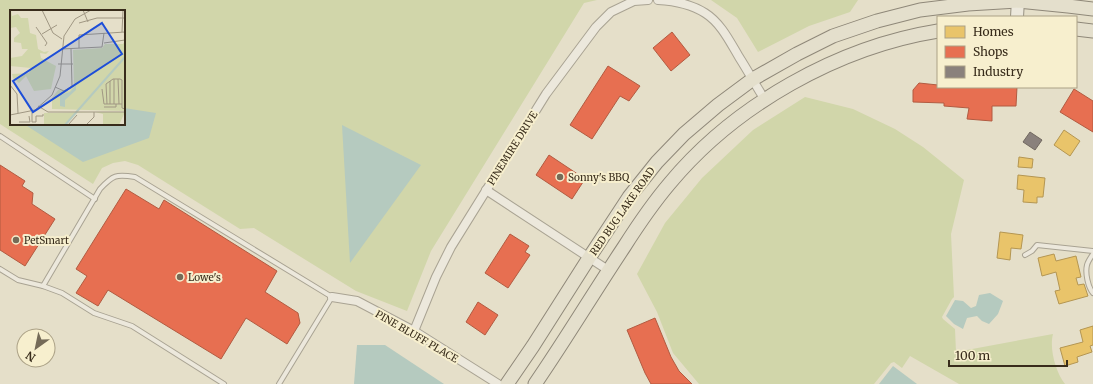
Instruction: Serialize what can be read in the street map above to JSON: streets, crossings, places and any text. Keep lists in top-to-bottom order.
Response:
{
  "streets": {
    "main road": ["RED BUG LAKE ROAD"],
    "street": ["PINEMIRE DRIVE", "PINE BLUFF PLACE"]
  },
  "crossings": [
    ["PINEMIRE DRIVE", "PINE BLUFF PLACE"]
  ],
  "places": ["Sonny's BBQ", "PetSmart", "Lowe's"],
  "legend": ["Homes", "Shops", "Industry"],
  "scale_bar": "100 m",
  "north": "bottom left"
}
